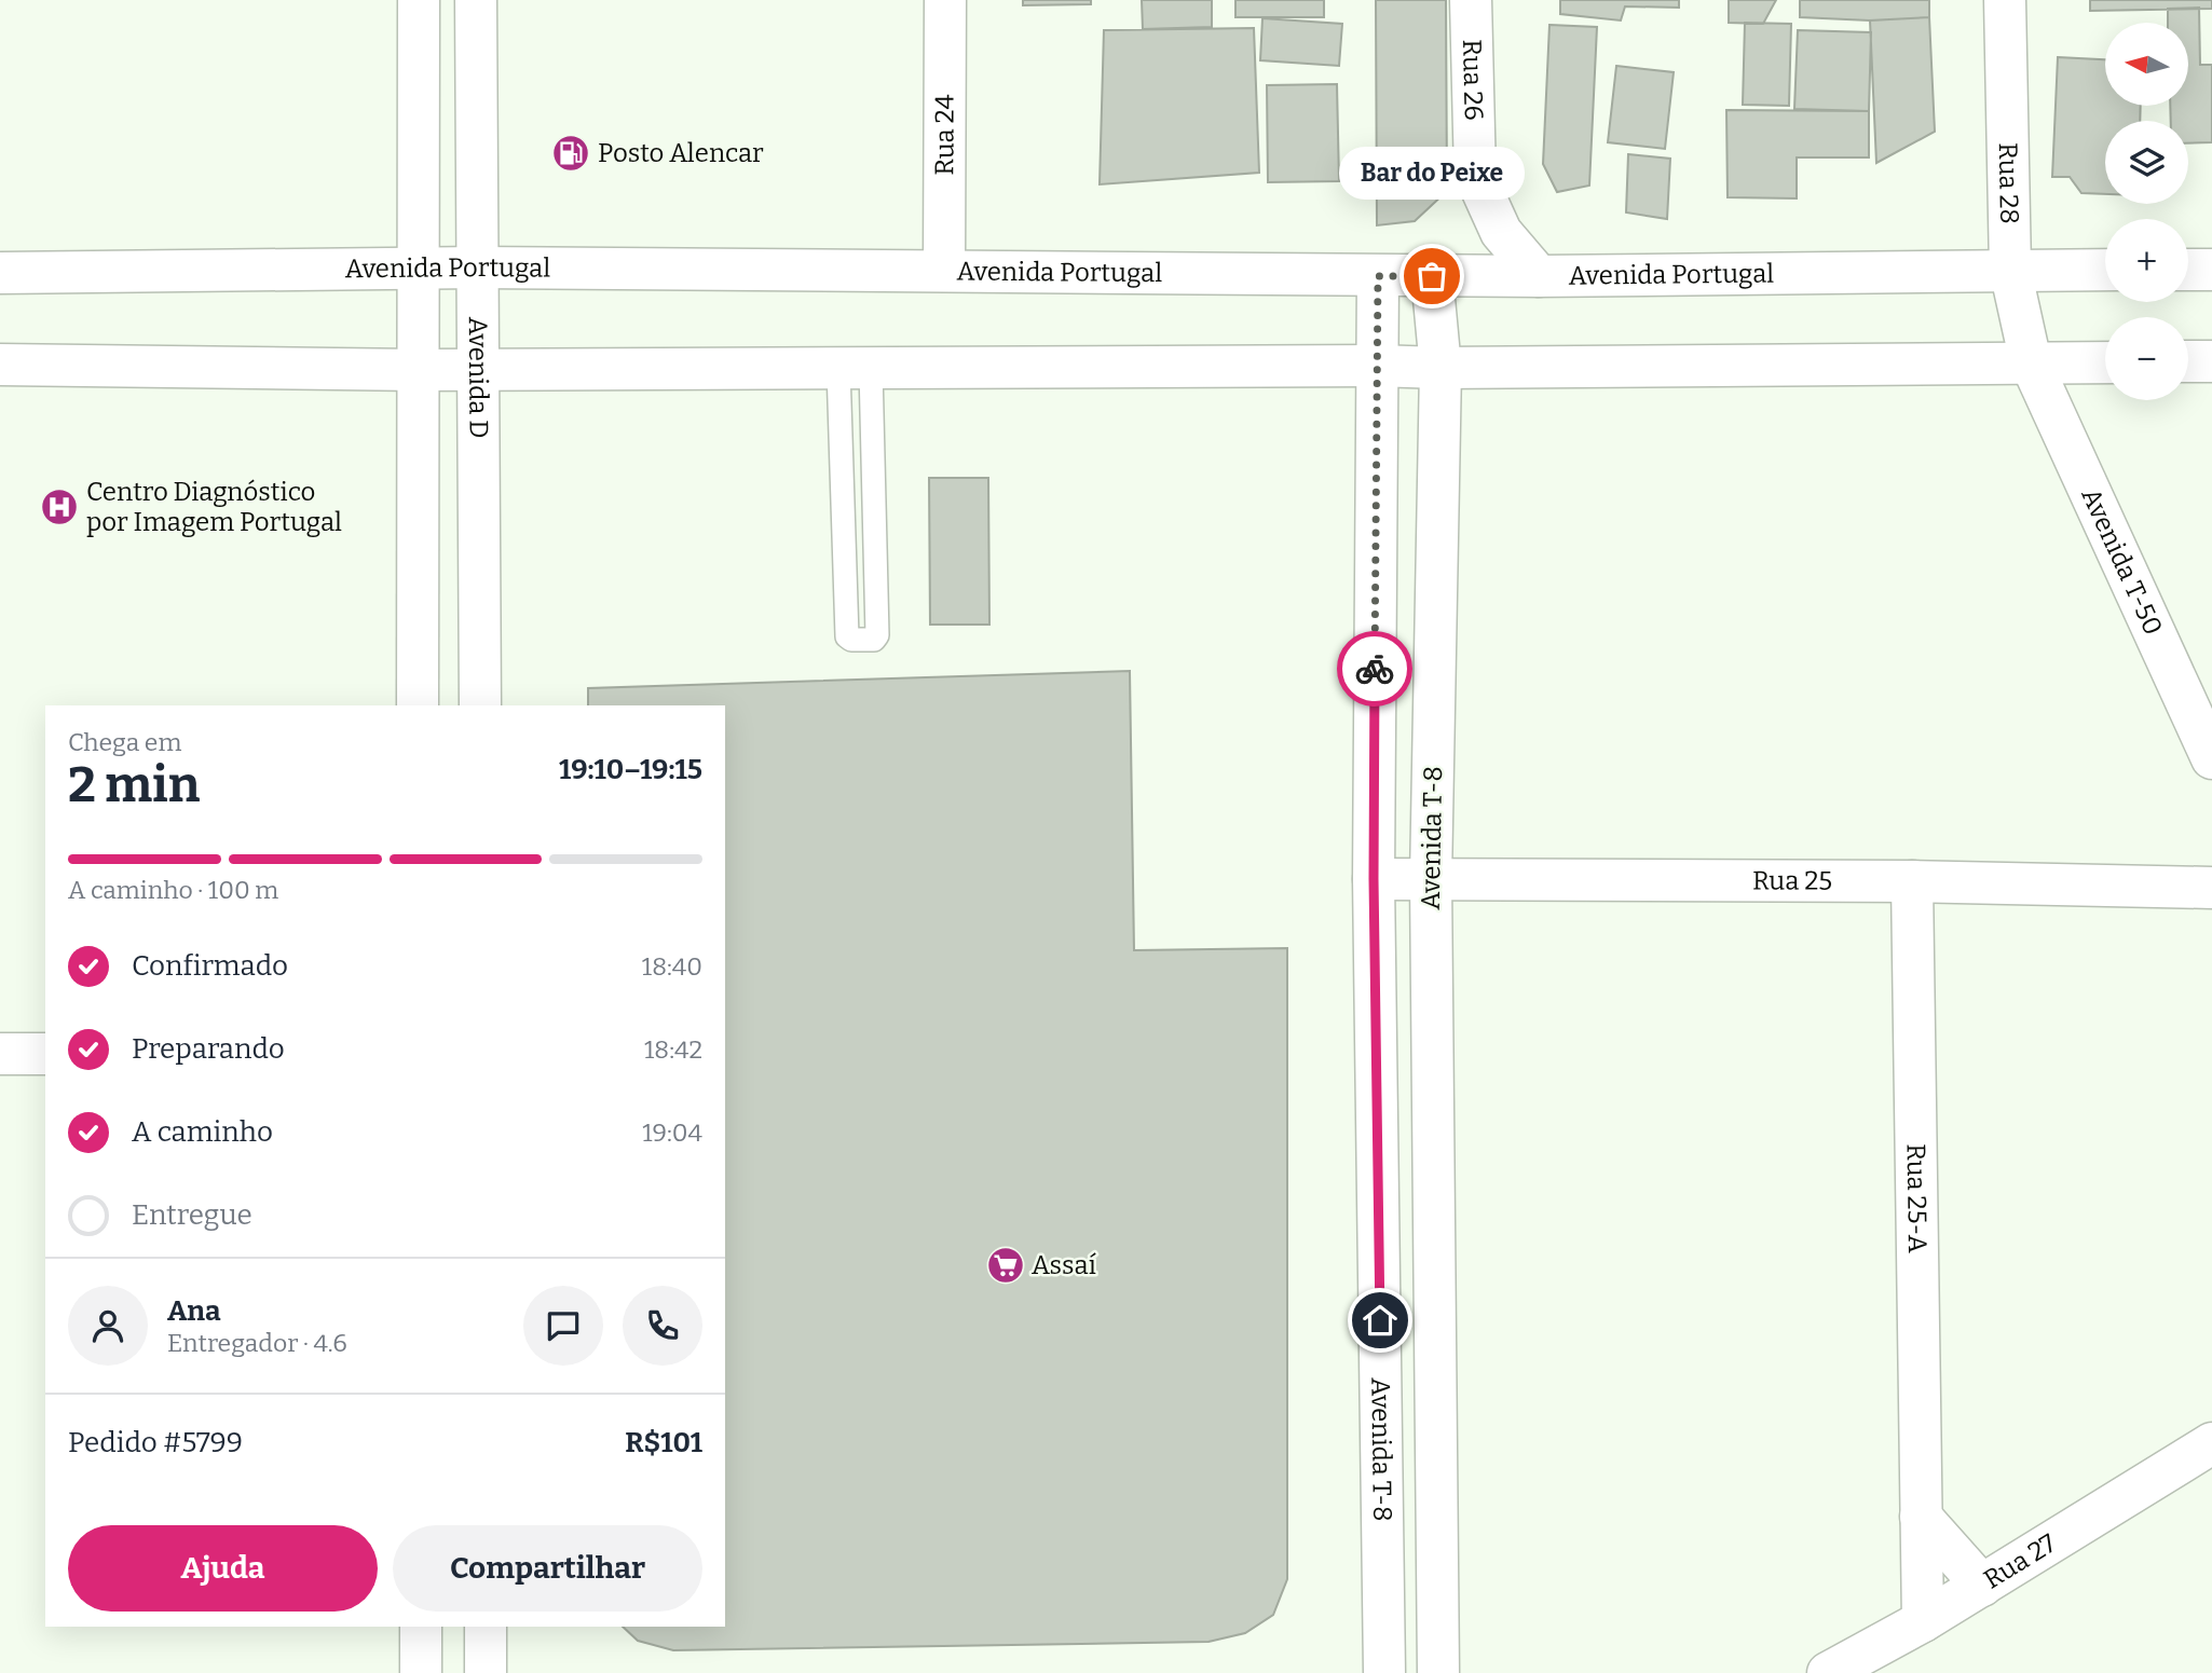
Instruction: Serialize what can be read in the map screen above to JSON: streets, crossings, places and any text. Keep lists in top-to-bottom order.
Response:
{
  "streets": {
    "street": [
      "Rua 26",
      "Rua 24",
      "Rua 28",
      "Avenida Portugal",
      "Avenida D",
      "Avenida T-50",
      "Avenida T-8",
      "Rua 25",
      "Rua 25-A",
      "Rua 27"
    ]
  },
  "crossings": [
    ["Rua 26", "Avenida Portugal"],
    ["Rua 24", "Avenida Portugal"],
    ["Rua 28", "Avenida Portugal"],
    ["Rua 28", "Avenida T-50"],
    ["Avenida Portugal", "Avenida D"],
    ["Avenida Portugal", "Avenida T-8"],
    ["Avenida T-8", "Rua 25"],
    ["Rua 25", "Rua 25-A"],
    ["Rua 25-A", "Rua 27"]
  ],
  "places": {
    "fuel station": ["Posto Alencar"],
    "other": ["Bar do Peixe"],
    "hospital": ["Centro Diagnóstico por Imagem Portugal"],
    "supermarket": ["Assaí"]
  },
  "north": "left",
  "page": {
    "map_buttons": ["+", "−"],
    "bubble": "Bar do Peixe",
    "heading": ["2 min", "Chega em", "19:10–19:15"],
    "panel": [
      "Ana",
      "Entregador · 4.6",
      "Pedido #5799",
      "R$101"
    ],
    "bar": "A caminho · 100 m",
    "list": [
      ["Confirmado", "18:40"],
      ["Preparando", "18:42"],
      ["A caminho", "19:04"],
      "Entregue"
    ],
    "buttons": ["Ajuda", "Compartilhar"]
  }
}
